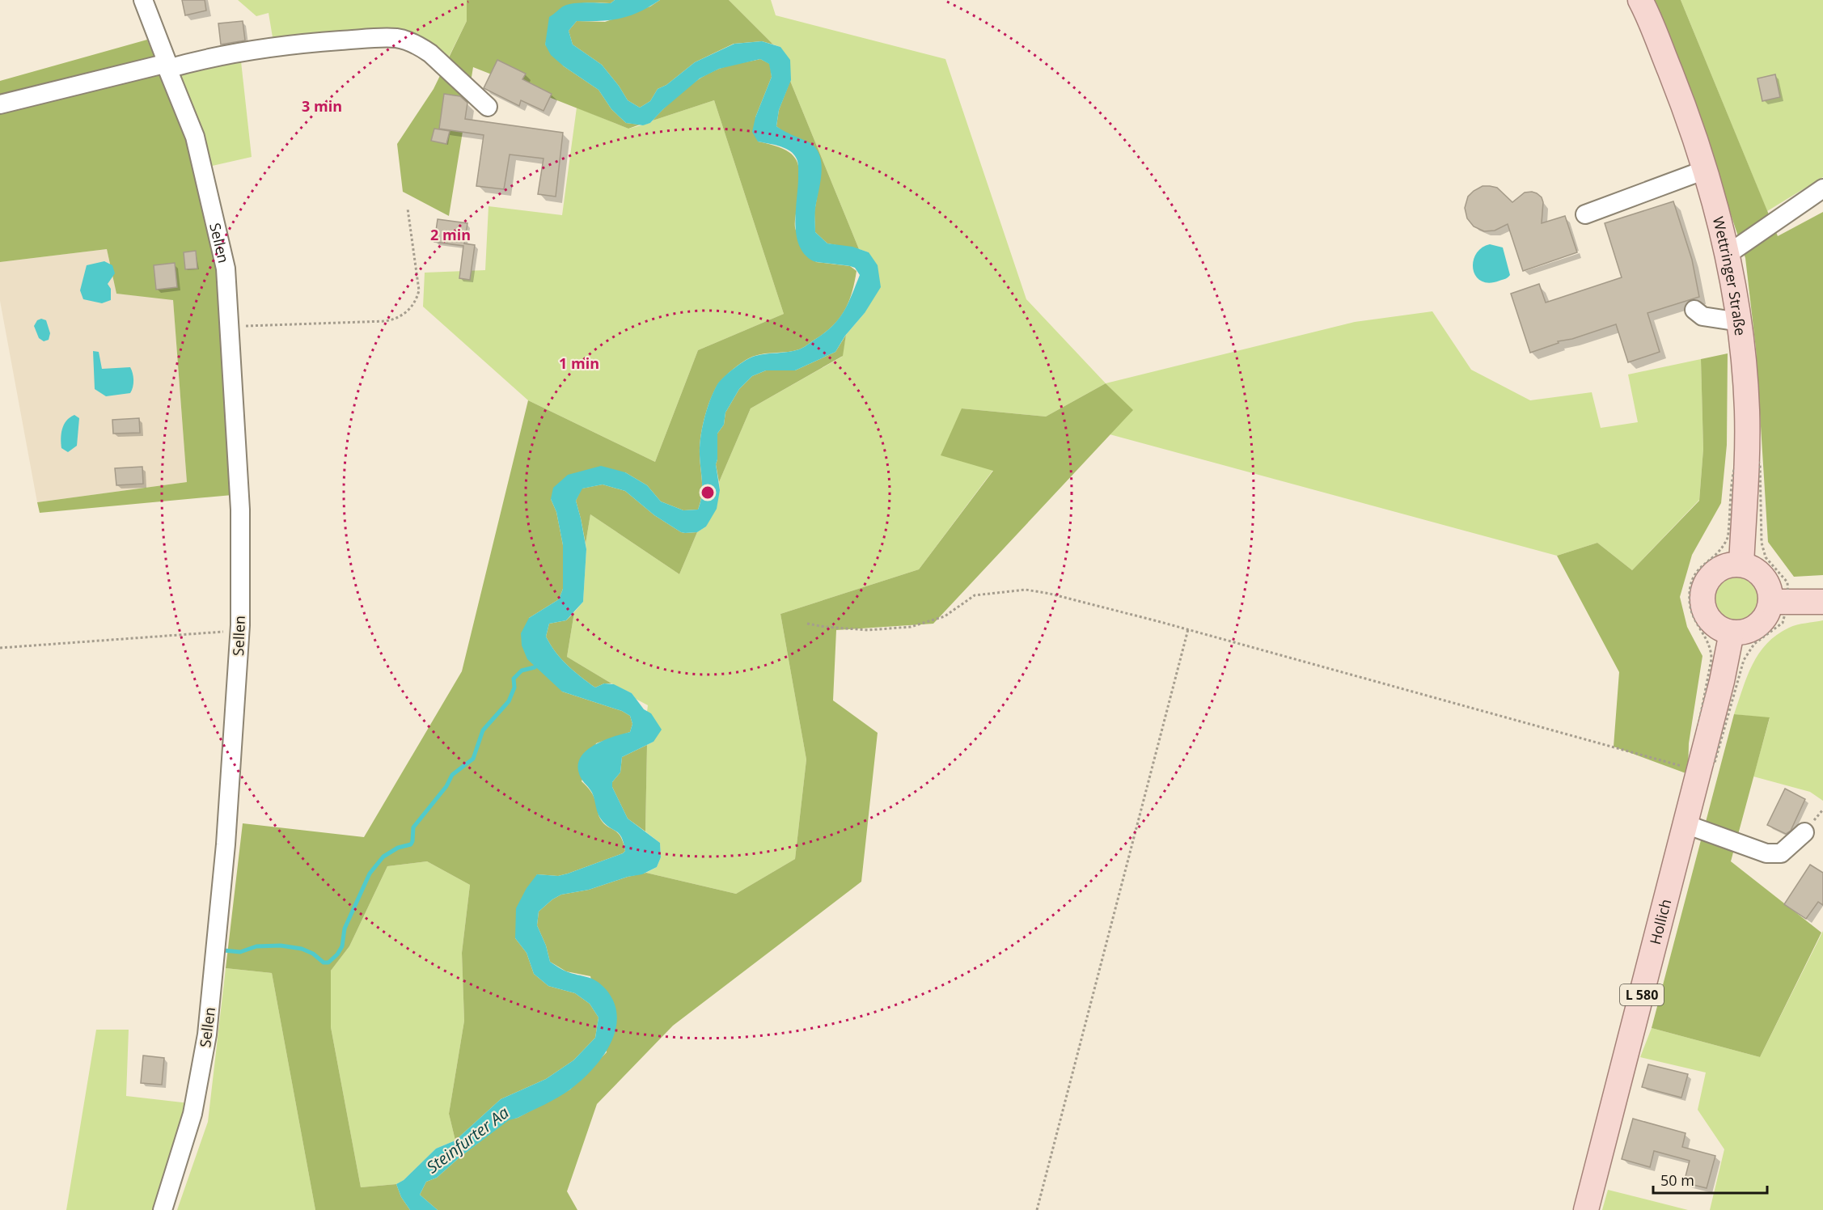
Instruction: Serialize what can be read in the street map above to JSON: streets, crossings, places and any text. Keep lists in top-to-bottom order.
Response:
{
  "streets": {
    "main road": ["Wettringer Straße", "Hollich", "L 580"],
    "street": ["Sellen"]
  },
  "crossings": [
    ["Wettringer Straße", "Hollich"]
  ],
  "water": ["Steinfurter Aa"],
  "scale_bar": "50 m",
  "rings": ["3 min", "2 min", "1 min"]
}
